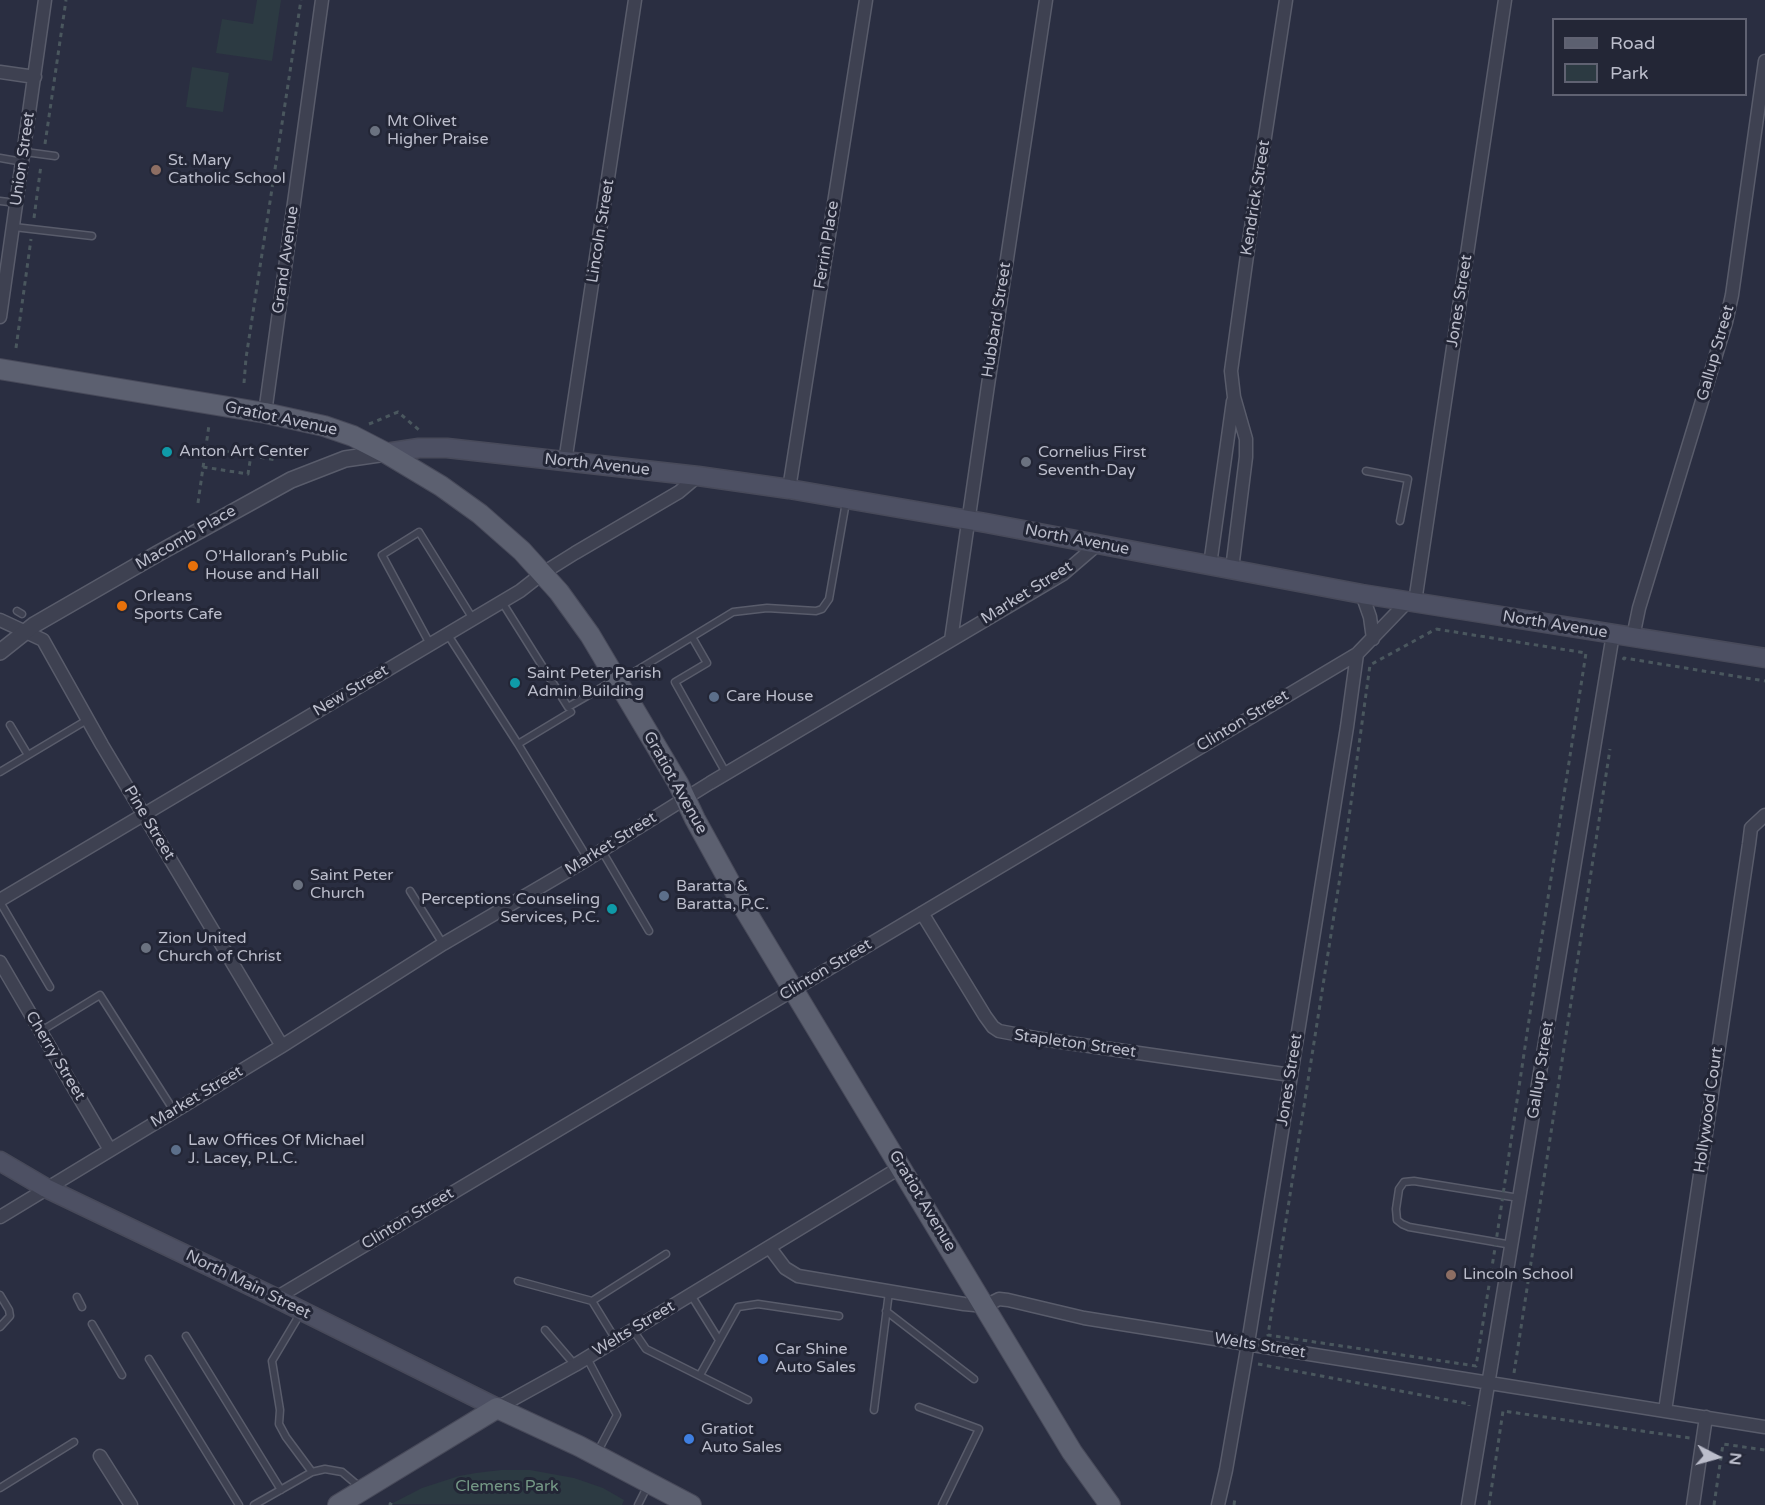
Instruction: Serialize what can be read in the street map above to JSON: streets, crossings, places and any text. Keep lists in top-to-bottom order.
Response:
{
  "streets": {
    "main road": ["Gratiot Avenue", "North Avenue", "North Main Street"],
    "street": [
      "Union Street",
      "Kendrick Street",
      "Lincoln Street",
      "Ferrin Place",
      "Grand Avenue",
      "Jones Street",
      "Hubbard Street",
      "Gallup Street",
      "Macomb Place",
      "Market Street",
      "New Street",
      "Clinton Street",
      "Pine Street",
      "Stapleton Street",
      "Cherry Street",
      "Hollywood Court",
      "Welts Street"
    ]
  },
  "crossings": [
    ["Kendrick Street", "North Avenue"],
    ["Lincoln Street", "North Avenue"],
    ["Ferrin Place", "North Avenue"],
    ["Grand Avenue", "Gratiot Avenue"],
    ["Jones Street", "North Avenue"],
    ["Jones Street", "Clinton Street"],
    ["Jones Street", "Stapleton Street"],
    ["Jones Street", "Welts Street"],
    ["Hubbard Street", "North Avenue"],
    ["Hubbard Street", "Market Street"],
    ["Gallup Street", "North Avenue"],
    ["Gallup Street", "Welts Street"],
    ["Gratiot Avenue", "North Avenue"],
    ["Gratiot Avenue", "Macomb Place"],
    ["Gratiot Avenue", "Market Street"],
    ["Gratiot Avenue", "New Street"],
    ["Gratiot Avenue", "Clinton Street"],
    ["Gratiot Avenue", "Welts Street"],
    ["North Avenue", "Macomb Place"],
    ["North Avenue", "Market Street"],
    ["North Avenue", "New Street"],
    ["North Avenue", "Clinton Street"],
    ["Macomb Place", "Pine Street"],
    ["Market Street", "Pine Street"],
    ["Market Street", "Cherry Street"],
    ["Market Street", "North Main Street"],
    ["New Street", "Pine Street"],
    ["Clinton Street", "Stapleton Street"],
    ["Clinton Street", "North Main Street"],
    ["Hollywood Court", "Welts Street"],
    ["North Main Street", "Welts Street"]
  ],
  "parks": ["Clemens Park"],
  "places": [
    "Mt Olivet Higher Praise",
    "St. Mary Catholic School",
    "Anton Art Center",
    "Cornelius First Seventh-Day",
    "O’Halloran’s Public House and Hall",
    "Orleans Sports Cafe",
    "Saint Peter Parish Admin Building",
    "Care House",
    "Saint Peter Church",
    "Baratta & Baratta, P.C.",
    "Perceptions Counseling Services, P.C.",
    "Zion United Church of Christ",
    "Law Offices Of Michael J. Lacey, P.L.C.",
    "Lincoln School",
    "Car Shine Auto Sales",
    "Gratiot Auto Sales"
  ],
  "legend": ["Road", "Park"],
  "north": "right"
}
